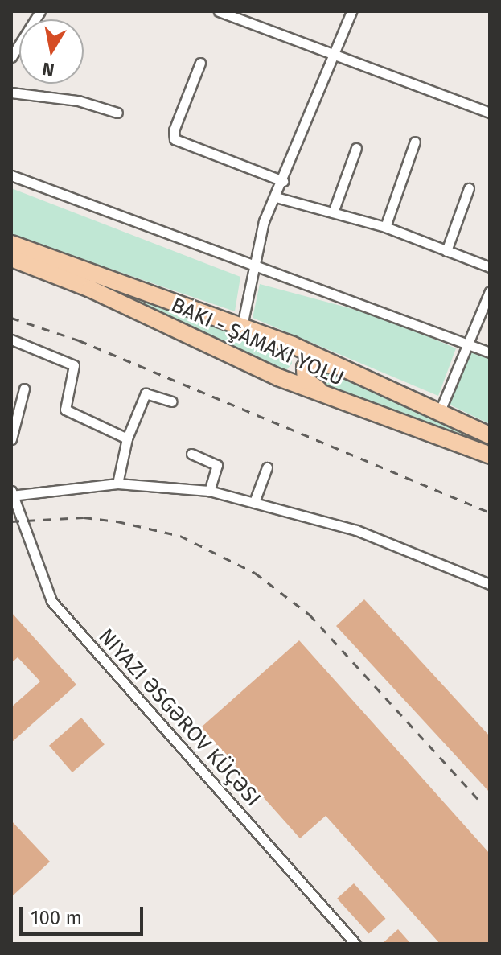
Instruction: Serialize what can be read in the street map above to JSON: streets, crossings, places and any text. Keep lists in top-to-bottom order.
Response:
{
  "streets": {
    "street": ["NIYAZI ƏSGƏROV KÜÇƏSI"]
  },
  "scale_bar": "100 m",
  "north": "bottom"
}
